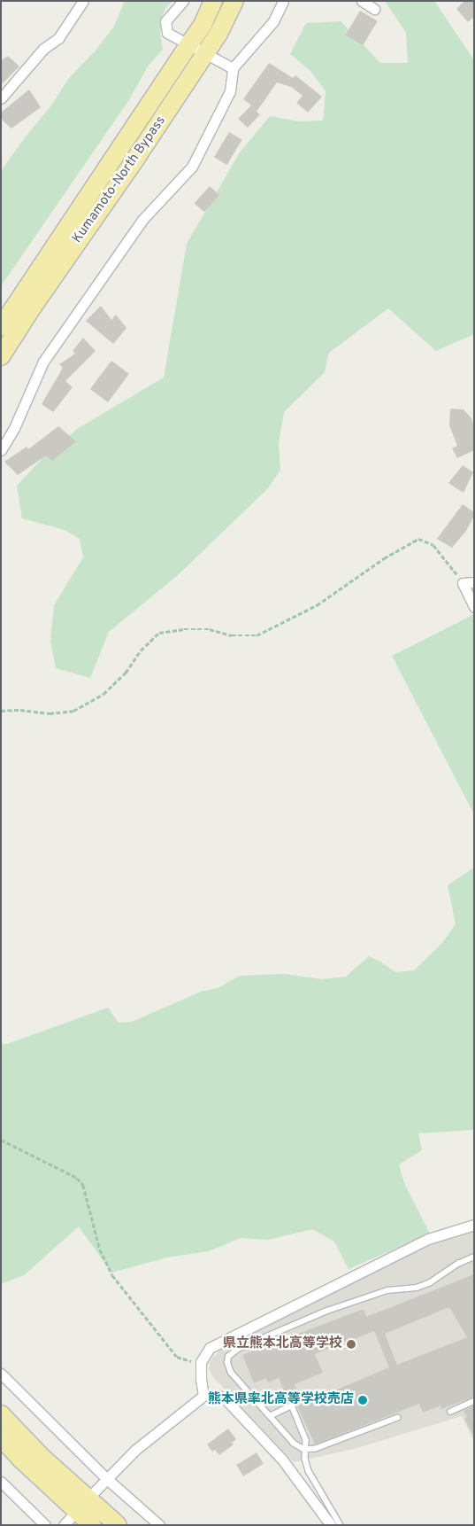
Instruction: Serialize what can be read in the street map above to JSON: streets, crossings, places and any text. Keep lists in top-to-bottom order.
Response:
{
  "streets": {
    "highway": ["Kumamoto-North Bypass"]
  },
  "places": ["県立熊本北高等学校", "熊本県率北高等学校売店"]
}
